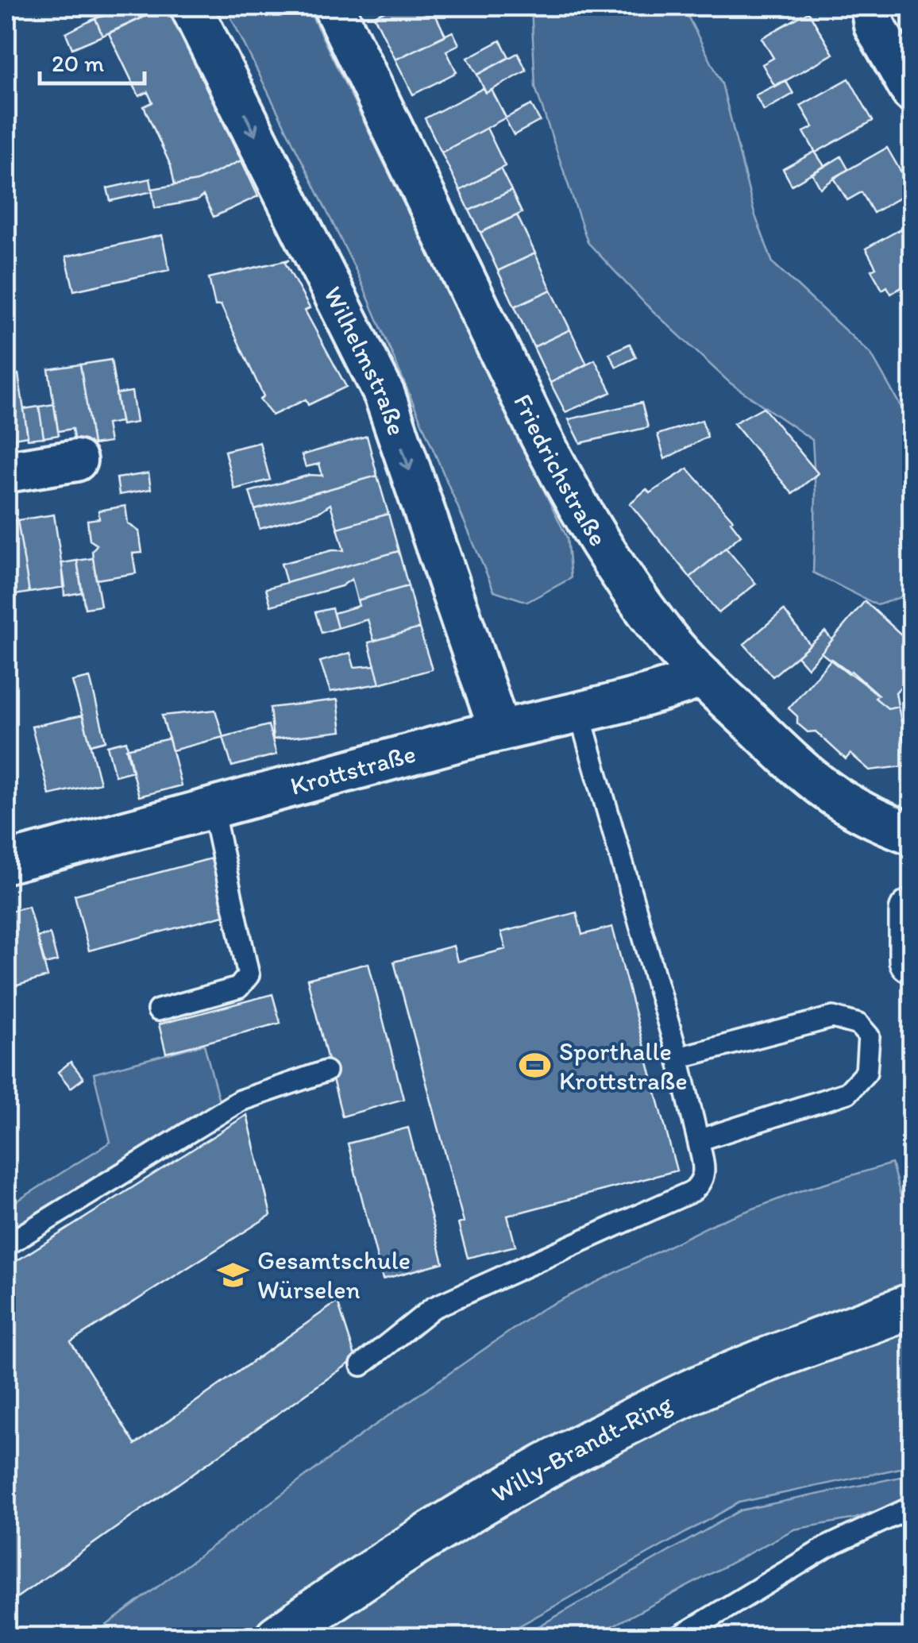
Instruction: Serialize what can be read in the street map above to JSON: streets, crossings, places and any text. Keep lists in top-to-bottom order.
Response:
{
  "streets": {
    "main road": ["Willy-Brandt-Ring"],
    "street": ["Wilhelmstraße", "Friedrichstraße", "Krottstraße"]
  },
  "crossings": [
    ["Wilhelmstraße", "Krottstraße"],
    ["Friedrichstraße", "Krottstraße"]
  ],
  "one_way": ["Wilhelmstraße"],
  "places": {
    "sports": ["Sporthalle Krottstraße"],
    "school or university": ["Gesamtschule Würselen"]
  },
  "scale_bar": "20 m"
}
